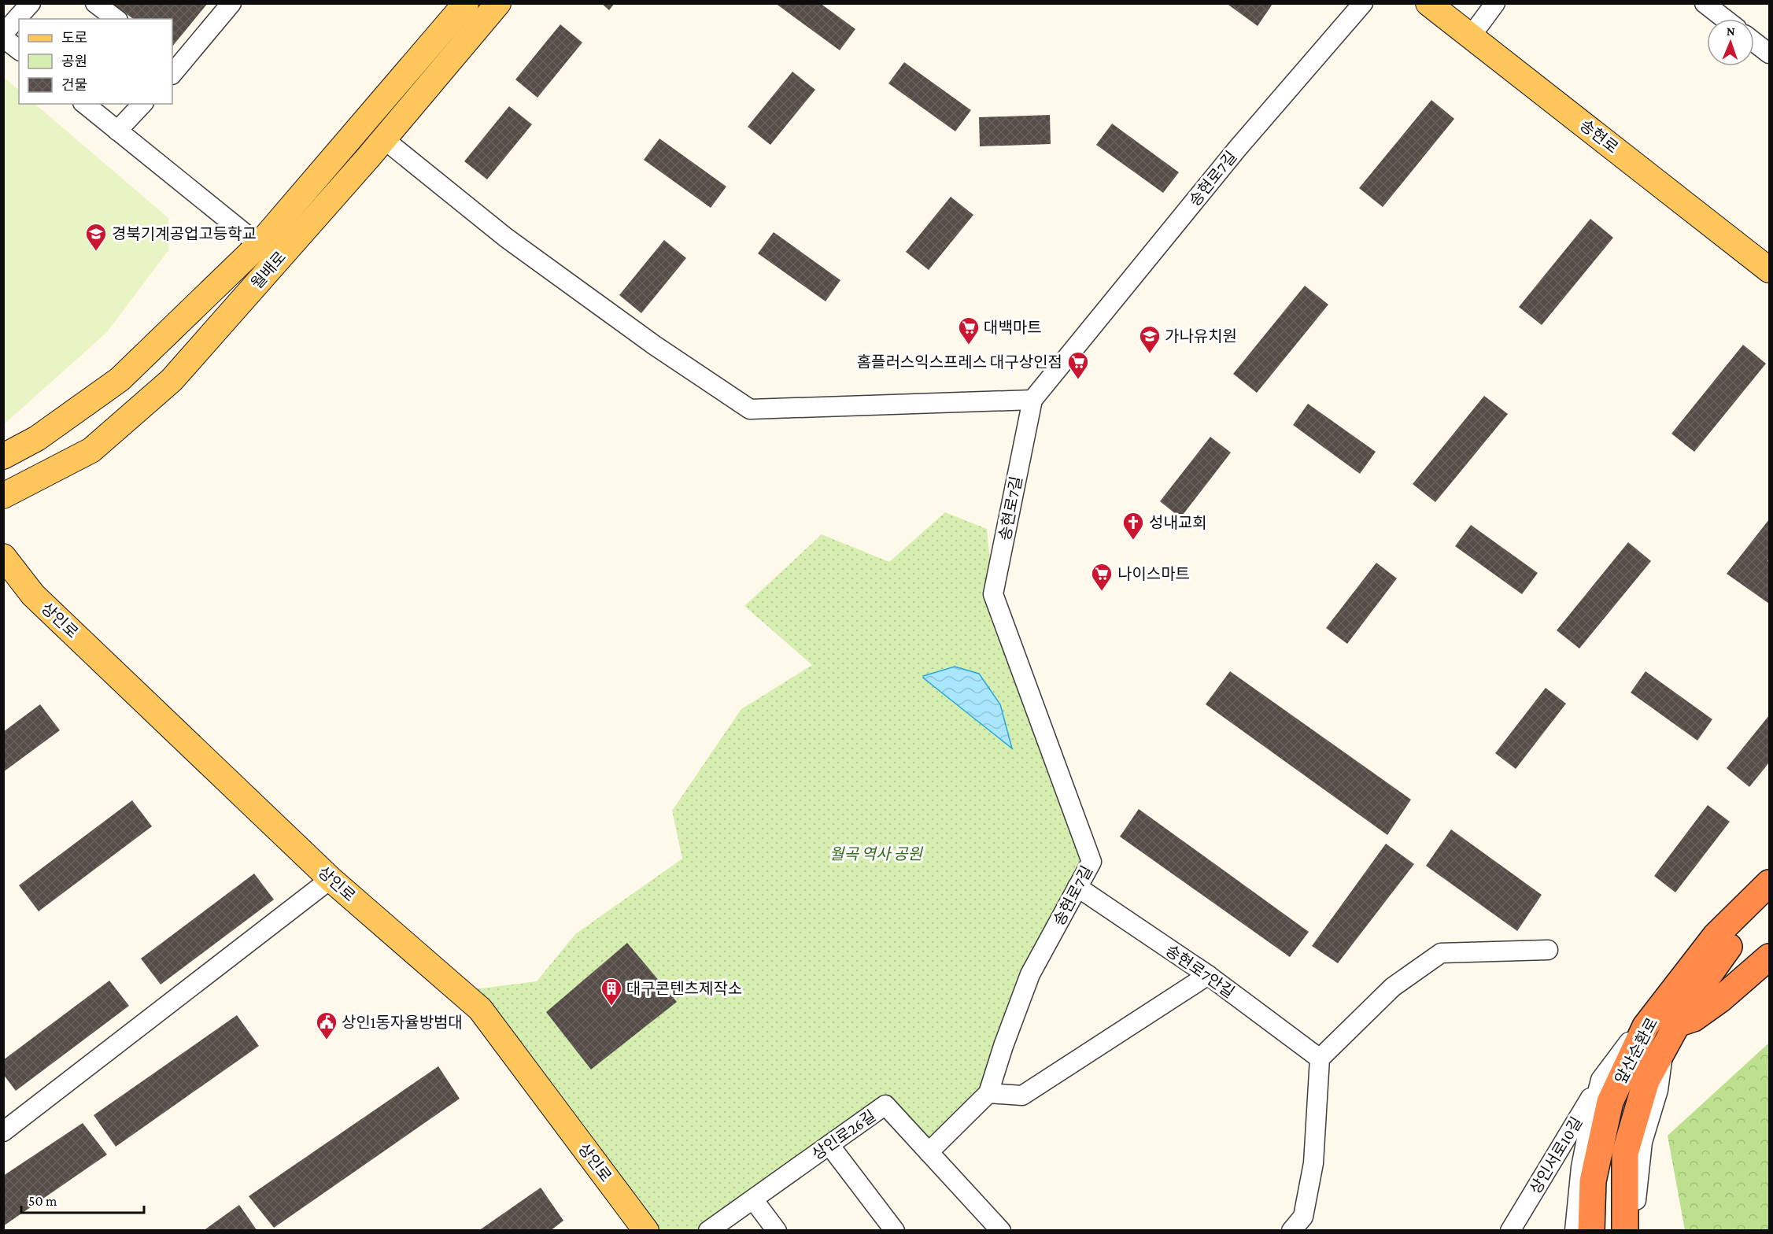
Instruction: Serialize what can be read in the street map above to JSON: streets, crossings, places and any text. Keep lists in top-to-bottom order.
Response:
{
  "streets": {
    "highway": ["앞산순환로"],
    "main road": ["송현로", "월배로", "상인로"],
    "street": [
      "송현로7길",
      "송현로7안길",
      "상인로26길",
      "상인서로10길"
    ]
  },
  "crossings": [
    ["송현로7길", "송현로7안길"],
    ["송현로7길", "상인로26길"],
    ["앞산순환로", "상인서로10길"]
  ],
  "parks": ["월곡 역사 공원"],
  "places": {
    "school or university": ["경북기계공업고등학교", "가나유치원"],
    "supermarket": ["대백마트", "홈플러스익스프레스 대구상인점", "나이스마트"],
    "church": ["성내교회"],
    "building": ["대구콘텐츠제작소"],
    "public building": ["상인1동자율방범대"]
  },
  "legend": ["도로", "공원", "건물"],
  "scale_bar": "50 m",
  "north": "top"
}
